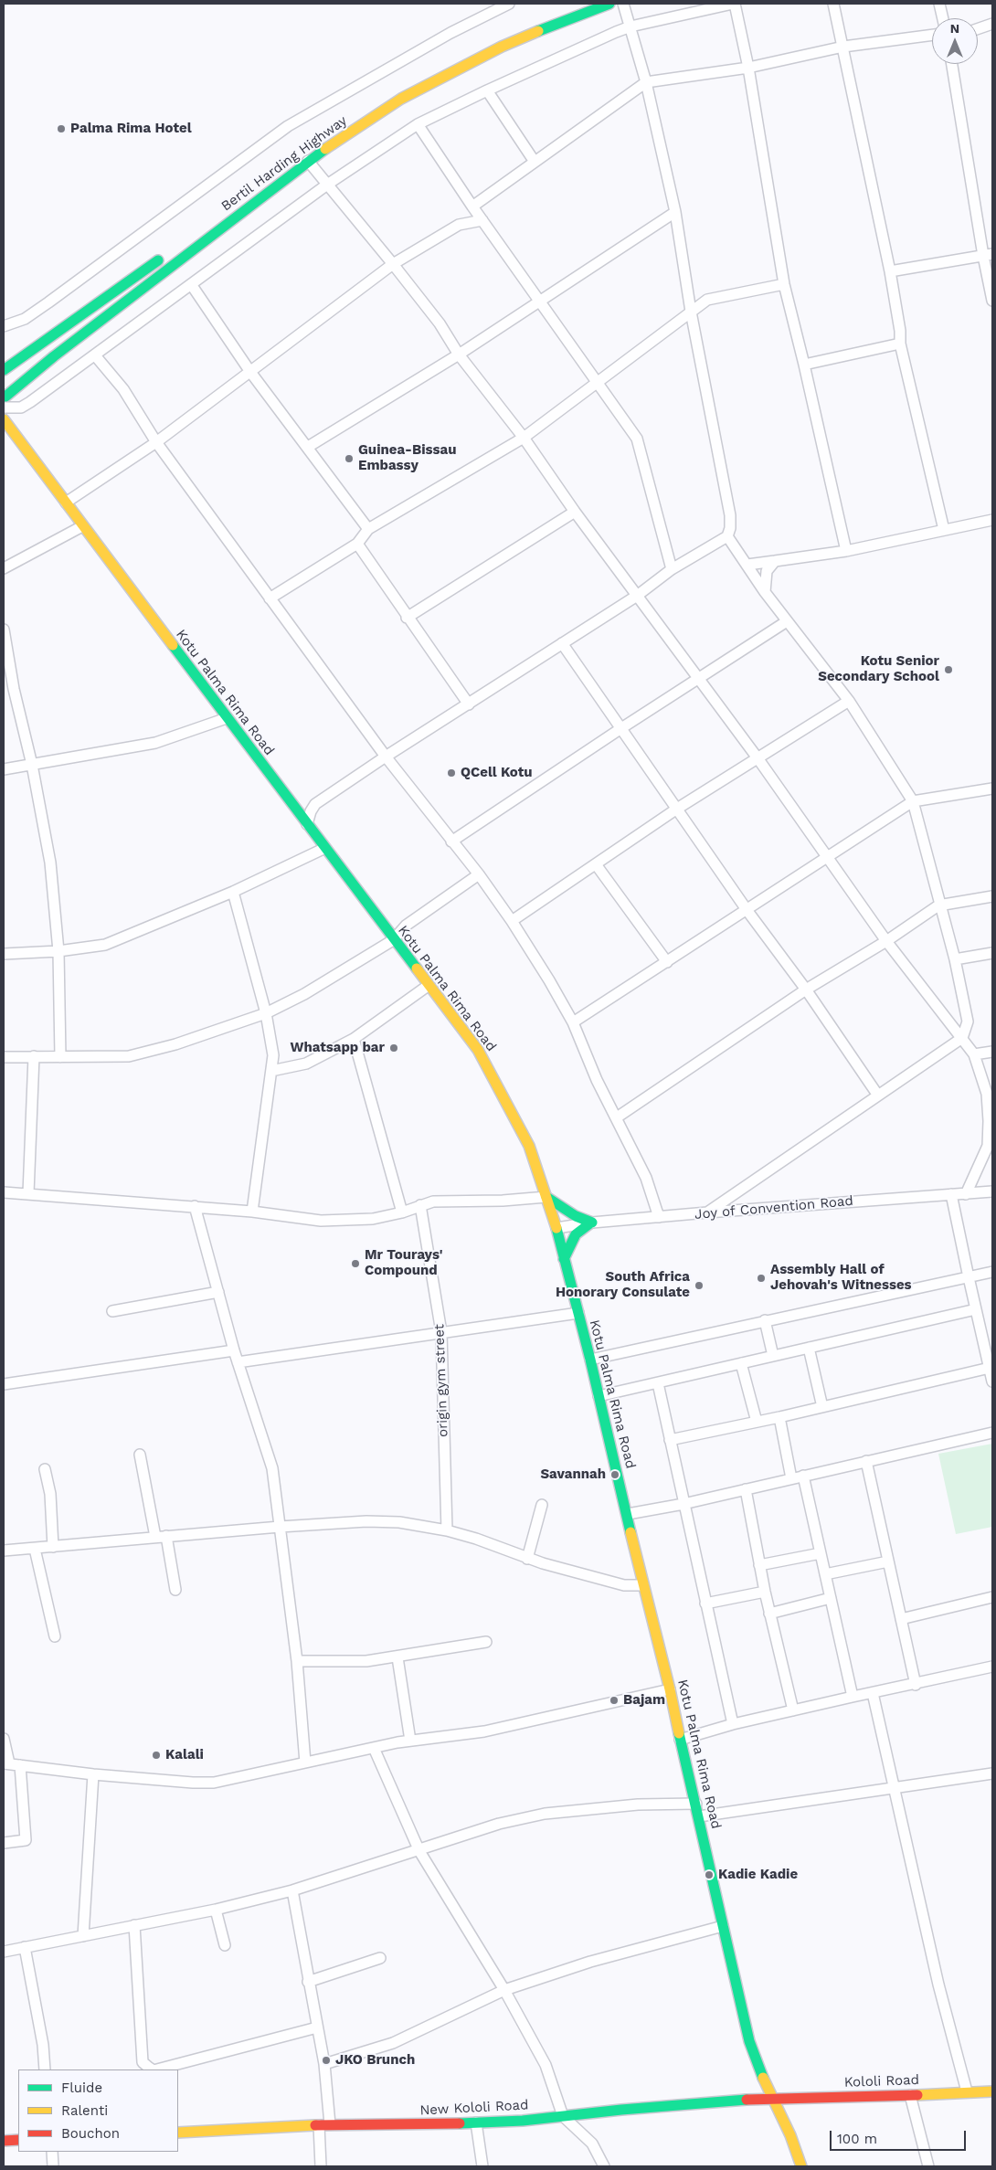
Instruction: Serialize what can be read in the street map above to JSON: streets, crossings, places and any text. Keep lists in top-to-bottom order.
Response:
{
  "streets": {
    "street": [
      "Bertil Harding Highway",
      "Kotu Palma Rima Road",
      "Joy of Convention Road",
      "origin gym street",
      "Kololi Road",
      "New Kololi Road"
    ]
  },
  "crossings": [
    ["Kotu Palma Rima Road", "Joy of Convention Road"],
    ["Kotu Palma Rima Road", "Kololi Road"],
    ["Kotu Palma Rima Road", "New Kololi Road"],
    ["Kololi Road", "New Kololi Road"]
  ],
  "places": [
    "Palma Rima Hotel",
    "Guinea-Bissau Embassy",
    "Kotu Senior Secondary School",
    "QCell Kotu",
    "Whatsapp bar",
    "Mr Tourays' Compound",
    "Assembly Hall of Jehovah's Witnesses",
    "South Africa Honorary Consulate",
    "Savannah",
    "Bajam",
    "Kalali",
    "Kadie Kadie",
    "JKO Brunch"
  ],
  "legend": ["Fluide", "Ralenti", "Bouchon"],
  "scale_bar": "100 m",
  "north": "top"
}
